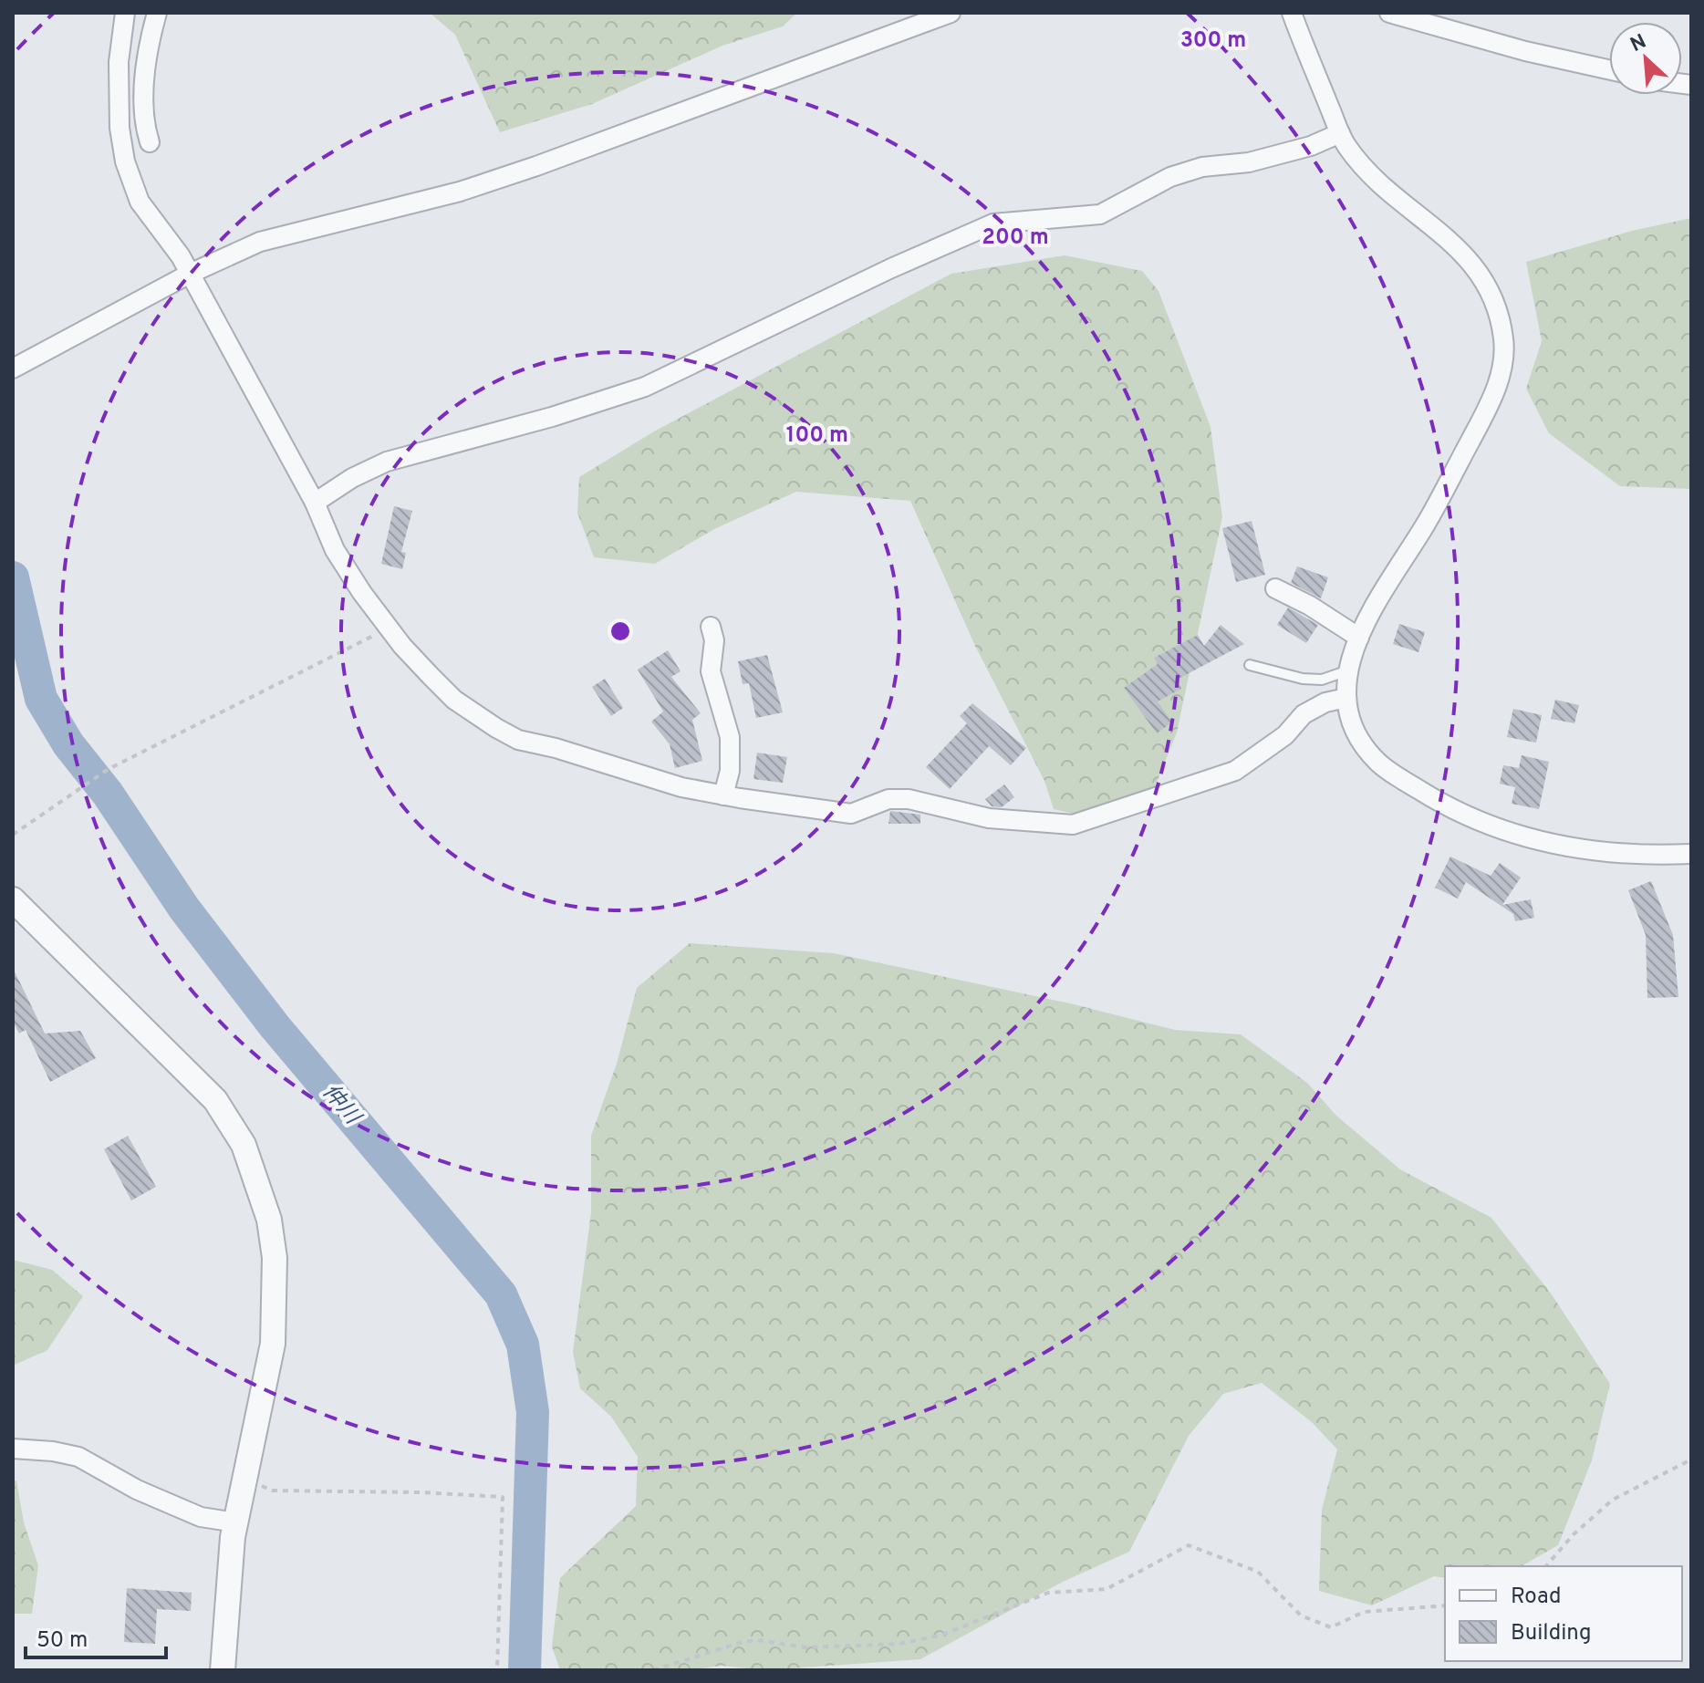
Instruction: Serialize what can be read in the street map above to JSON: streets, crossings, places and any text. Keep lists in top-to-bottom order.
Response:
{
  "water": ["仲川"],
  "legend": ["Road", "Building"],
  "scale_bar": "50 m",
  "north": "top left",
  "rings": ["300 m", "200 m", "100 m"]
}
